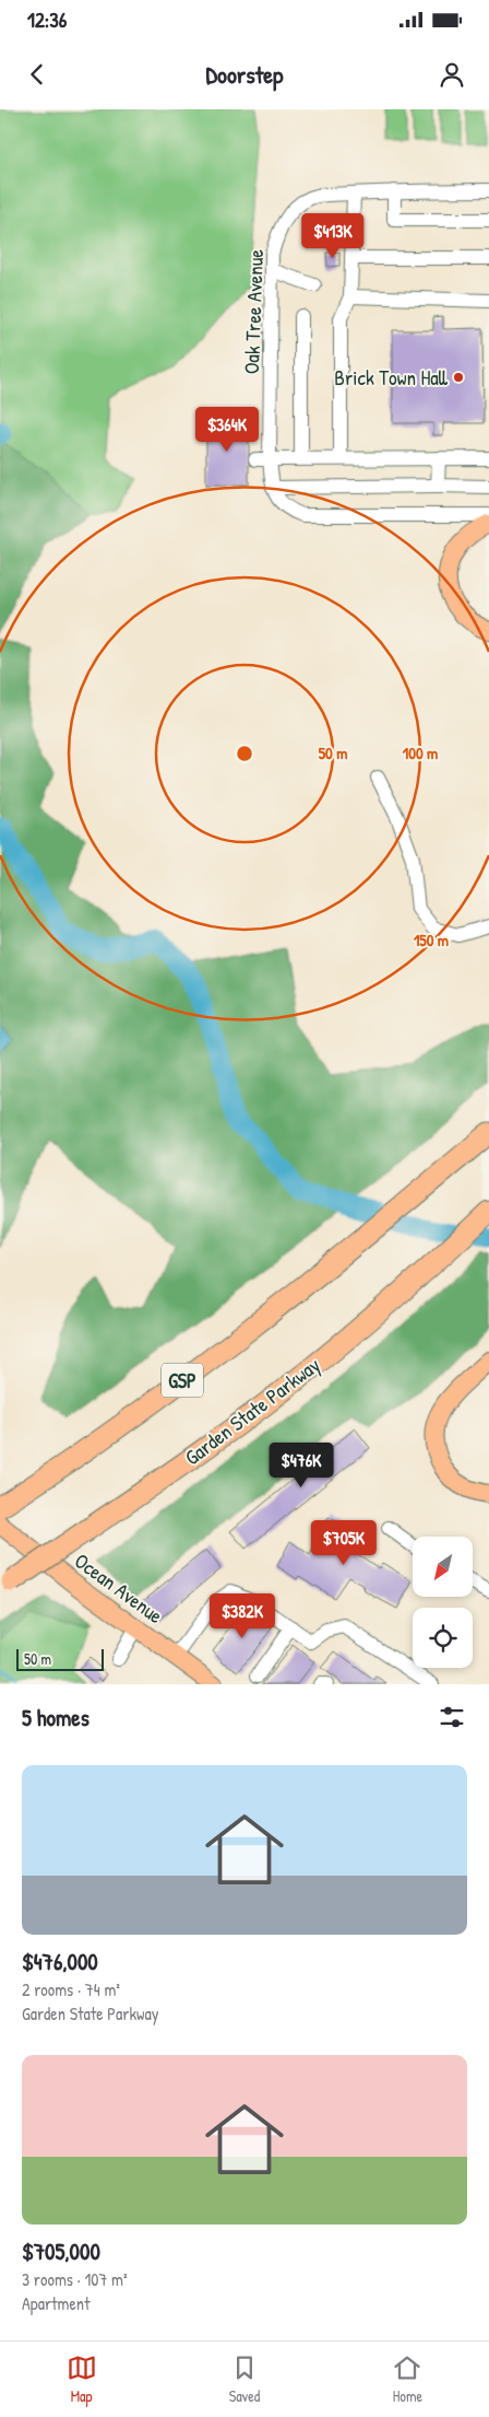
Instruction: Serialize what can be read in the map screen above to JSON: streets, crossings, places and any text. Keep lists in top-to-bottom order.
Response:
{
  "streets": {
    "highway": ["GSP", "Garden State Parkway"],
    "main road": ["Ocean Avenue"],
    "lane": ["Oak Tree Avenue"]
  },
  "places": ["Brick Town Hall"],
  "scale_bar": "50 m",
  "north": "bottom left",
  "page": {
    "status": "12:36",
    "header": "Doorstep",
    "price": [
      "$413K",
      "$364K",
      "$476K",
      "$705K",
      "$382K"
    ],
    "scale": "50 m",
    "heading": "5 homes",
    "list": [
      {
        "name": "$476,000",
        "note": "2 rooms · 74 m² · Garden State Parkway"
      },
      {
        "name": "$705,000",
        "note": "3 rooms · 107 m² · Apartment"
      }
    ],
    "tabs": ["Map", "Saved", "Home"]
  },
  "rings": ["50 m", "100 m", "150 m"]
}
